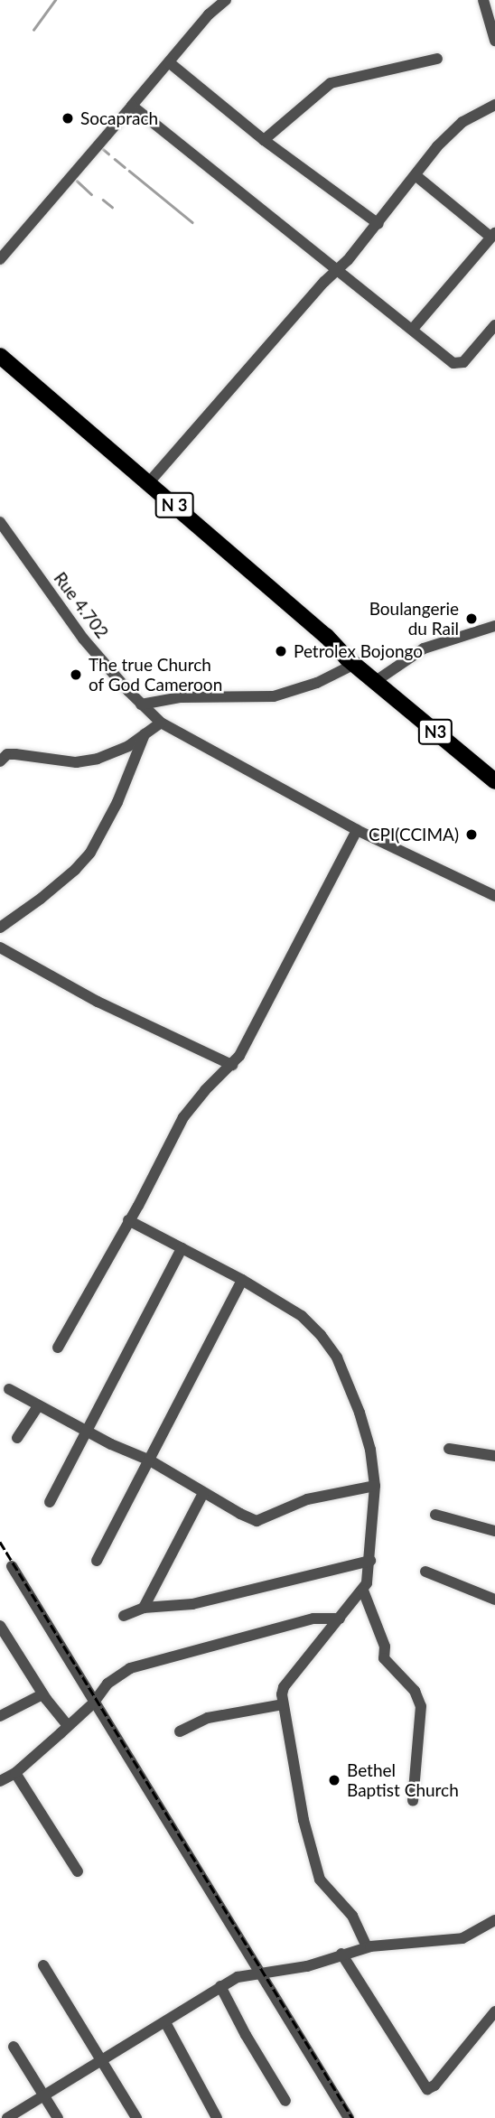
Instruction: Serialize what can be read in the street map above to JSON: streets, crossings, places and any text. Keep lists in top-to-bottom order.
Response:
{
  "streets": {
    "highway": ["N 3", "N3"],
    "street": ["Rue 4.702"]
  },
  "crossings": [
    ["N 3", "N3"]
  ],
  "places": [
    "Socaprach",
    "Boulangerie du Rail",
    "Petrolex Bojongo",
    "The true Church of God Cameroon",
    "CPI(CCIMA)",
    "Bethel Baptist Church"
  ]
}
